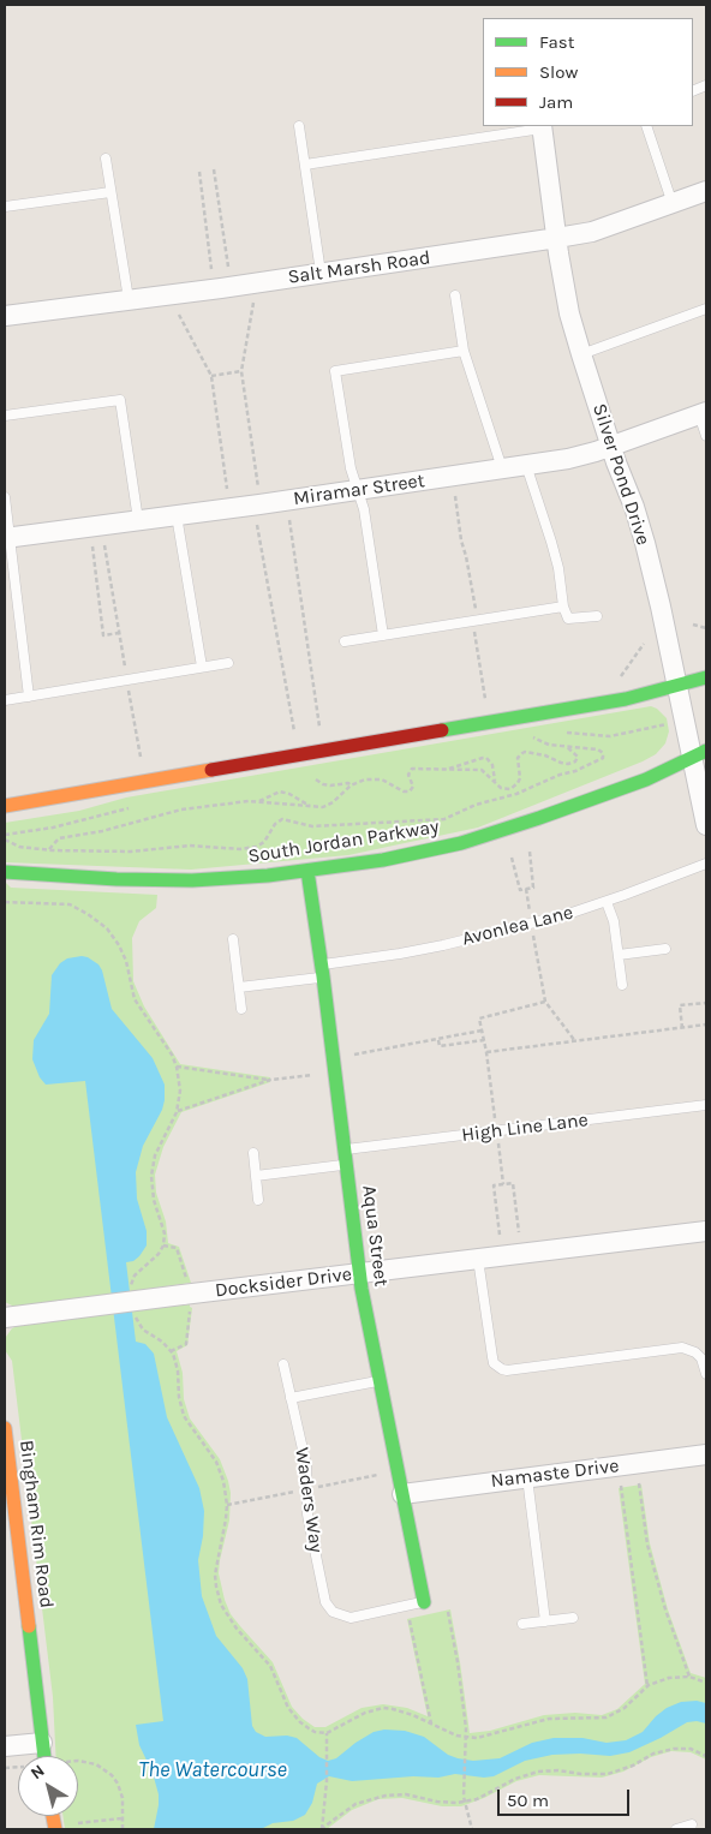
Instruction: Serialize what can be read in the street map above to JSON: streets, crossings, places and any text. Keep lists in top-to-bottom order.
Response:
{
  "streets": {
    "street": [
      "Salt Marsh Road",
      "Silver Pond Drive",
      "Miramar Street",
      "South Jordan Parkway",
      "Aqua Street",
      "Docksider Drive",
      "Namaste Drive",
      "Bingham Rim Road"
    ],
    "lane": ["Avonlea Lane", "High Line Lane", "Waders Way"]
  },
  "crossings": [
    ["Salt Marsh Road", "Silver Pond Drive"],
    ["Silver Pond Drive", "Miramar Street"],
    ["Silver Pond Drive", "South Jordan Parkway"],
    ["South Jordan Parkway", "Aqua Street"],
    ["Avonlea Lane", "Aqua Street"],
    ["High Line Lane", "Aqua Street"],
    ["Aqua Street", "Docksider Drive"],
    ["Aqua Street", "Namaste Drive"],
    ["Aqua Street", "Waders Way"]
  ],
  "water": ["The Watercourse"],
  "legend": ["Fast", "Slow", "Jam"],
  "scale_bar": "50 m",
  "north": "top left"
}
